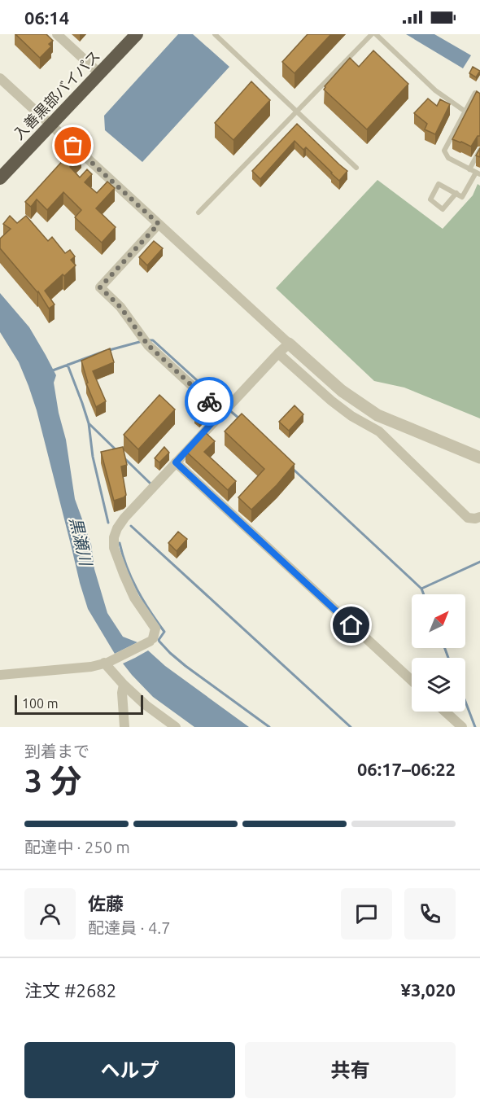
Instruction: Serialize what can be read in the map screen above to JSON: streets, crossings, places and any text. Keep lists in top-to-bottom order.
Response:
{
  "streets": {
    "highway": ["入善黒部バイパス"]
  },
  "water": ["黒瀬川"],
  "scale_bar": "100 m",
  "north": "top right",
  "page": {
    "status": "06:14",
    "scale": "100 m",
    "heading": ["3 分", "到着まで", "06:17–06:22"],
    "panel": [
      "佐藤",
      "配達員 · 4.7",
      "注文 #2682",
      "¥3,020"
    ],
    "bar": "配達中 · 250 m",
    "buttons": ["ヘルプ", "共有"]
  }
}
